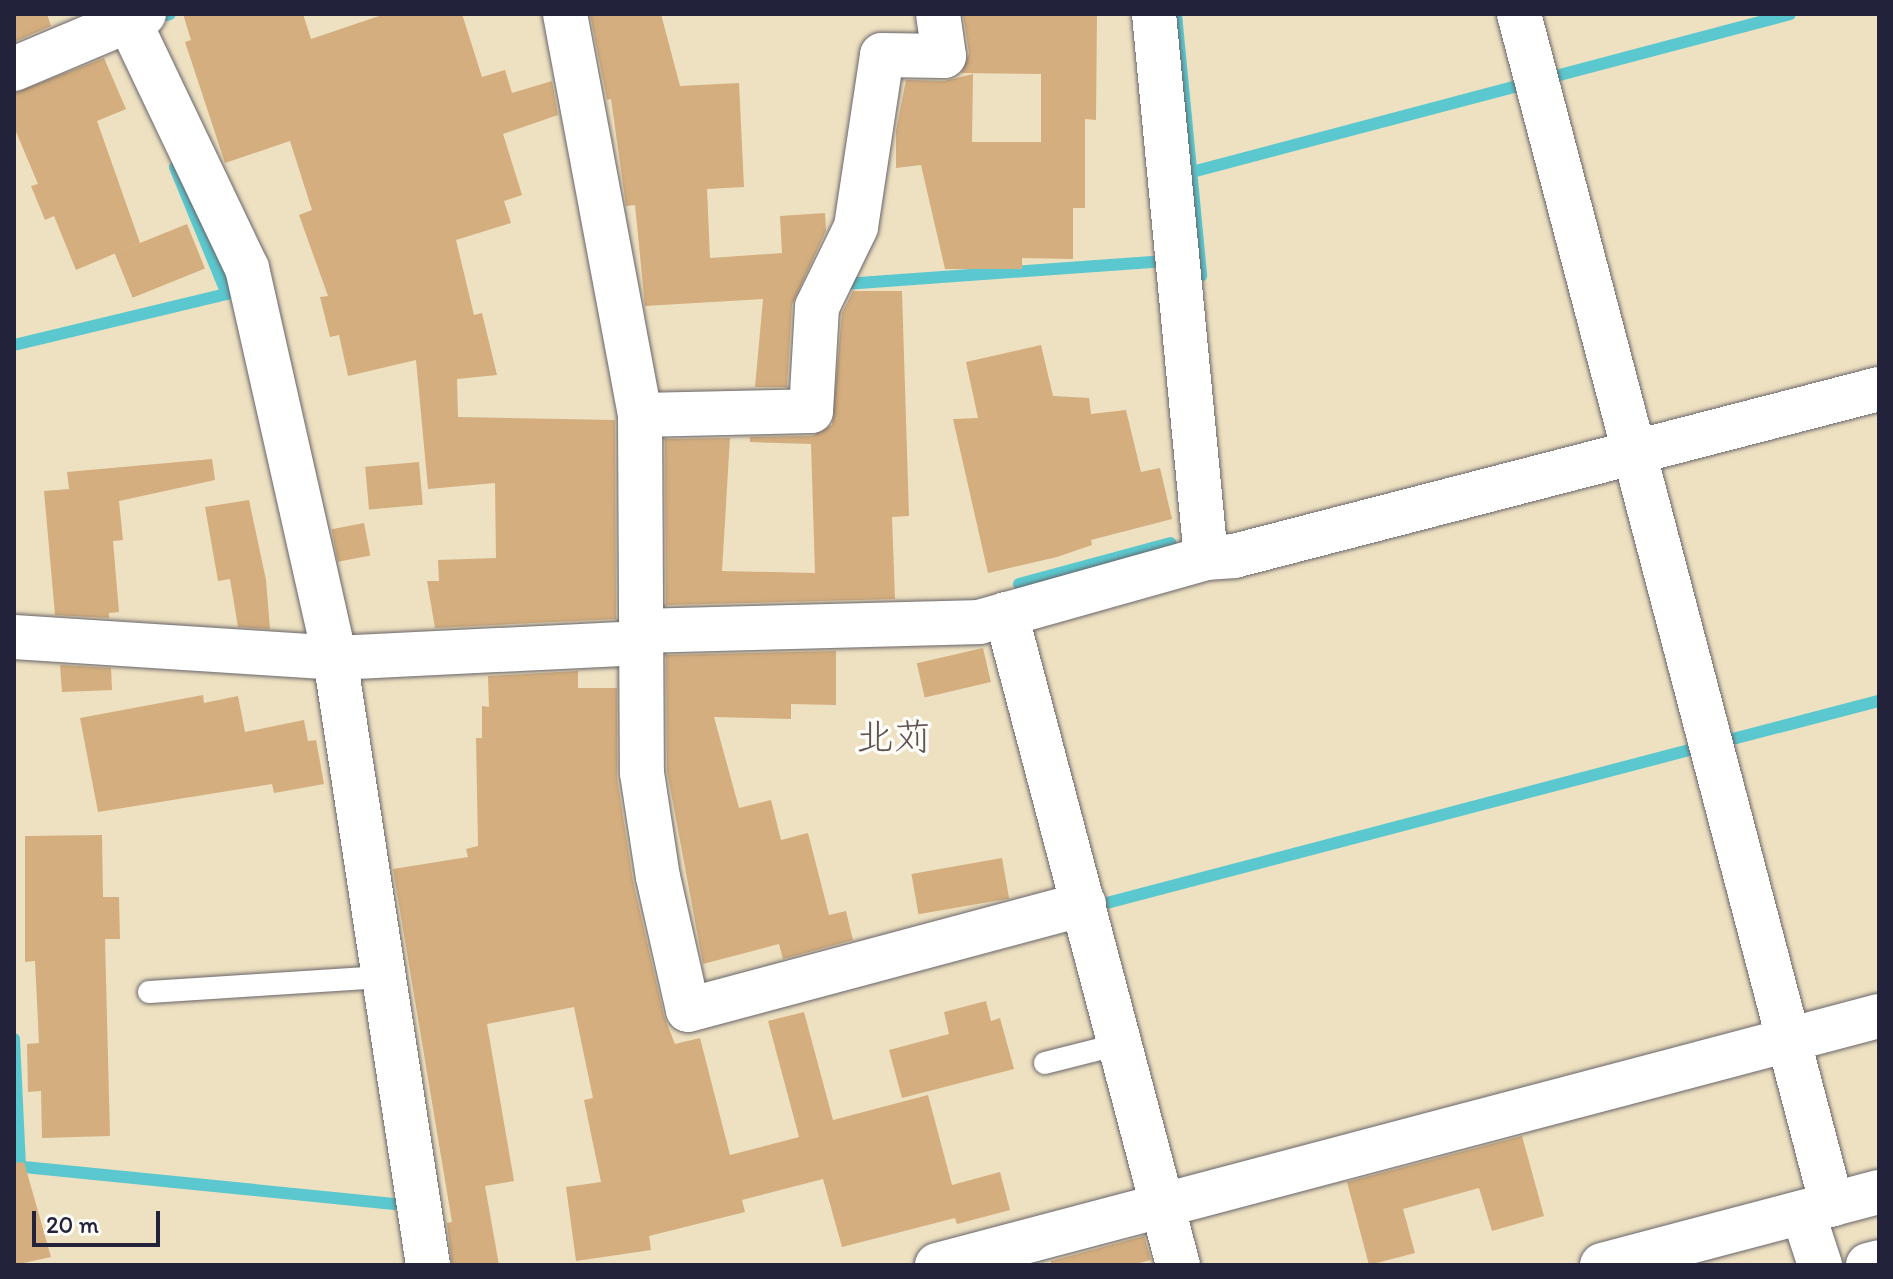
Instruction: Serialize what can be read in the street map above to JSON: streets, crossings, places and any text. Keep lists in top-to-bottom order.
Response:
{
  "districts": ["北苅"],
  "scale_bar": "20 m"
}
